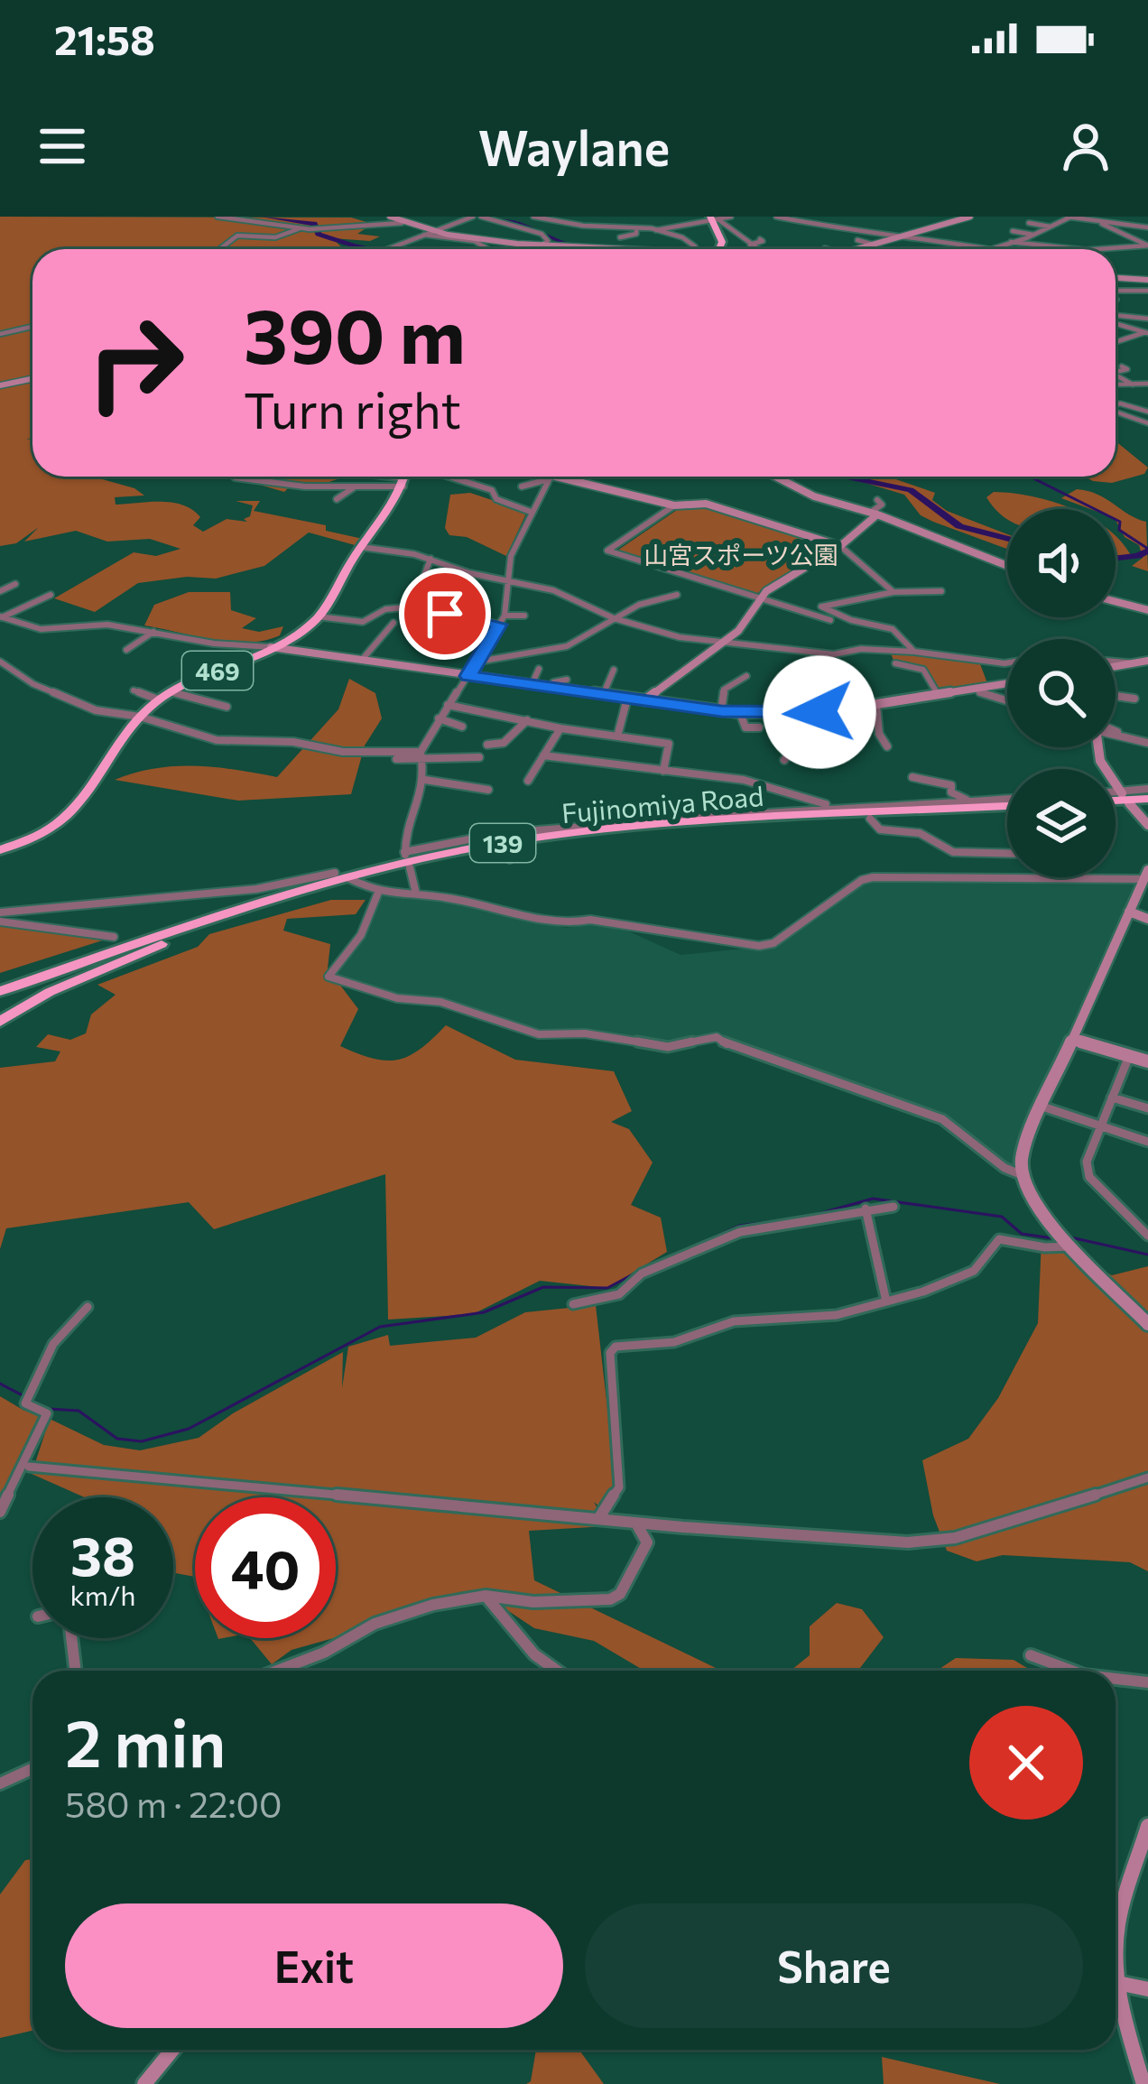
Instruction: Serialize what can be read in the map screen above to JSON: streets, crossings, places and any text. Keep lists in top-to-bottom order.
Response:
{
  "streets": {
    "highway": ["469", "Fujinomiya Road", "139"]
  },
  "parks": ["山宮スポーツ公園"],
  "page": {
    "status": "21:58",
    "header": "Waylane",
    "turn": ["390 m", "Turn right"],
    "speed": "38 km/h",
    "limit": "40",
    "heading": ["2 min", "580 m · 22:00"],
    "buttons": ["Exit", "Share"]
  }
}
